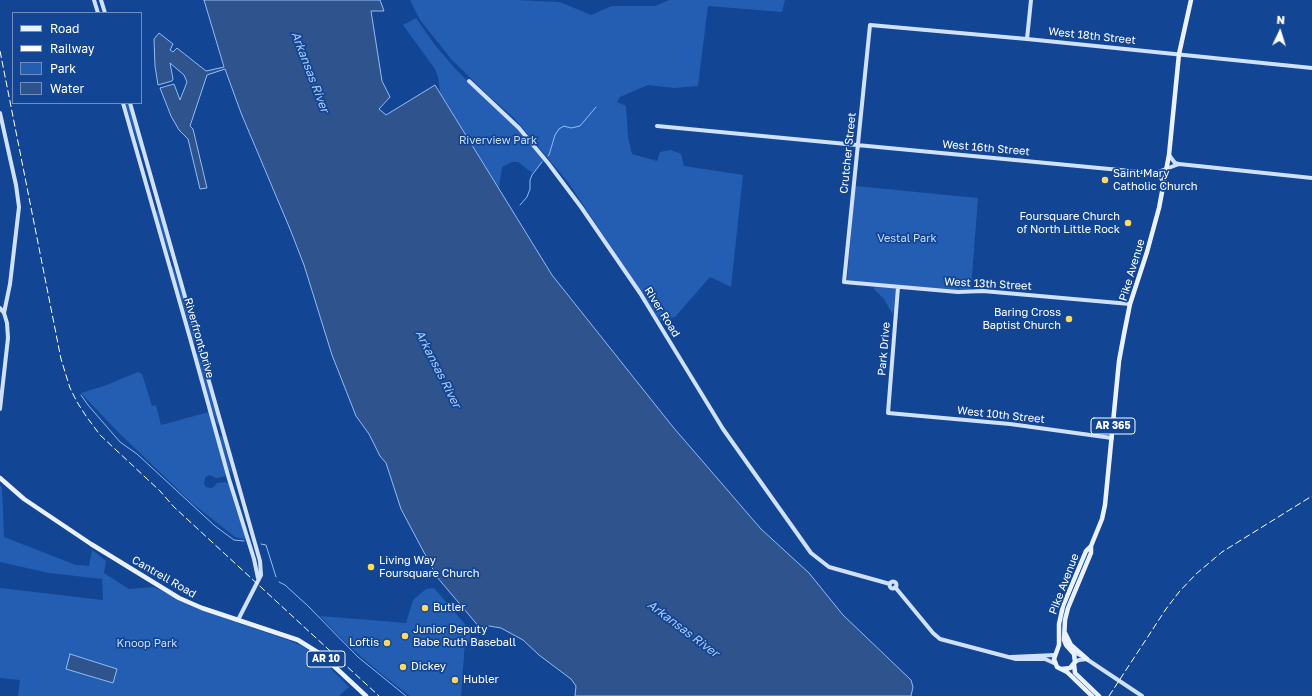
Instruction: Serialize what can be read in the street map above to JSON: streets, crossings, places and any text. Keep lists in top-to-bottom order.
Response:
{
  "streets": {
    "main road": [
      "Pike Avenue",
      "AR 365",
      "Cantrell Road",
      "AR 10"
    ],
    "street": [
      "West 18th Street",
      "West 16th Street",
      "Crutcher Street",
      "West 13th Street",
      "River Road",
      "Riverfront Drive",
      "Park Drive",
      "West 10th Street"
    ]
  },
  "crossings": [
    ["West 18th Street", "Crutcher Street"],
    ["West 18th Street", "Pike Avenue"],
    ["West 16th Street", "Crutcher Street"],
    ["West 16th Street", "Pike Avenue"],
    ["Crutcher Street", "West 13th Street"],
    ["Pike Avenue", "West 13th Street"],
    ["Pike Avenue", "West 10th Street"],
    ["Pike Avenue", "AR 365"],
    ["West 13th Street", "Park Drive"],
    ["Riverfront Drive", "Cantrell Road"],
    ["Park Drive", "West 10th Street"]
  ],
  "water": ["Arkansas River"],
  "parks": ["Riverview Park", "Vestal Park", "Knoop Park"],
  "places": [
    "Saint Mary Catholic Church",
    "Foursquare Church of North Little Rock",
    "Baring Cross Baptist Church",
    "Living Way Foursquare Church",
    "Butler",
    "Junior Deputy Babe Ruth Baseball",
    "Loftis",
    "Dickey",
    "Hubler"
  ],
  "legend": [
    "Road",
    "Railway",
    "Park",
    "Water"
  ],
  "north": "top"
}
